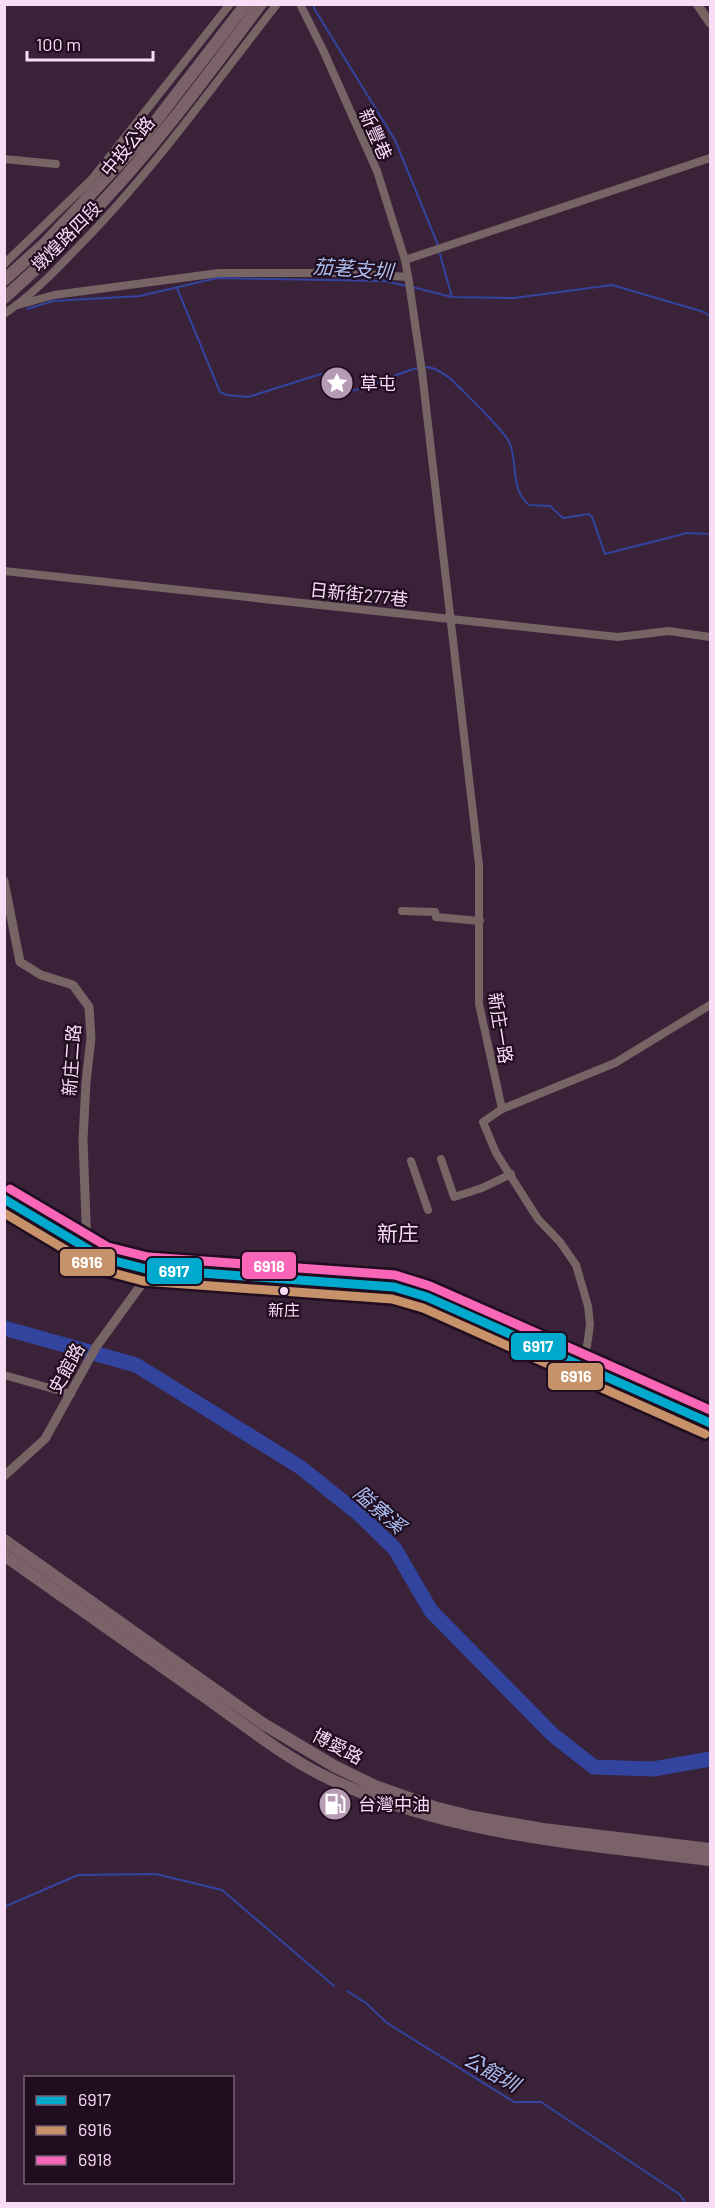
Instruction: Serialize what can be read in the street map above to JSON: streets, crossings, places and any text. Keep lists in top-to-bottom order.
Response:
{
  "streets": {
    "main road": ["中投公路", "博愛路"],
    "street": [
      "新豐巷",
      "墩煌路四段",
      "日新街277巷",
      "新庄一路",
      "新庄二路",
      "史館路"
    ]
  },
  "crossings": [
    ["新豐巷", "日新街277巷"],
    ["新豐巷", "新庄一路"],
    ["日新街277巷", "新庄一路"]
  ],
  "districts": ["新庄"],
  "water": ["茄荖支圳", "隘寮溪", "公館圳"],
  "places": {
    "place": ["草屯"],
    "other": ["新庄"],
    "fuel station": ["台灣中油"]
  },
  "lines": ["transit line 6918", "transit line 6917", "transit line 6916"],
  "legend": ["6917", "6916", "6918"],
  "scale_bar": "100 m"
}
